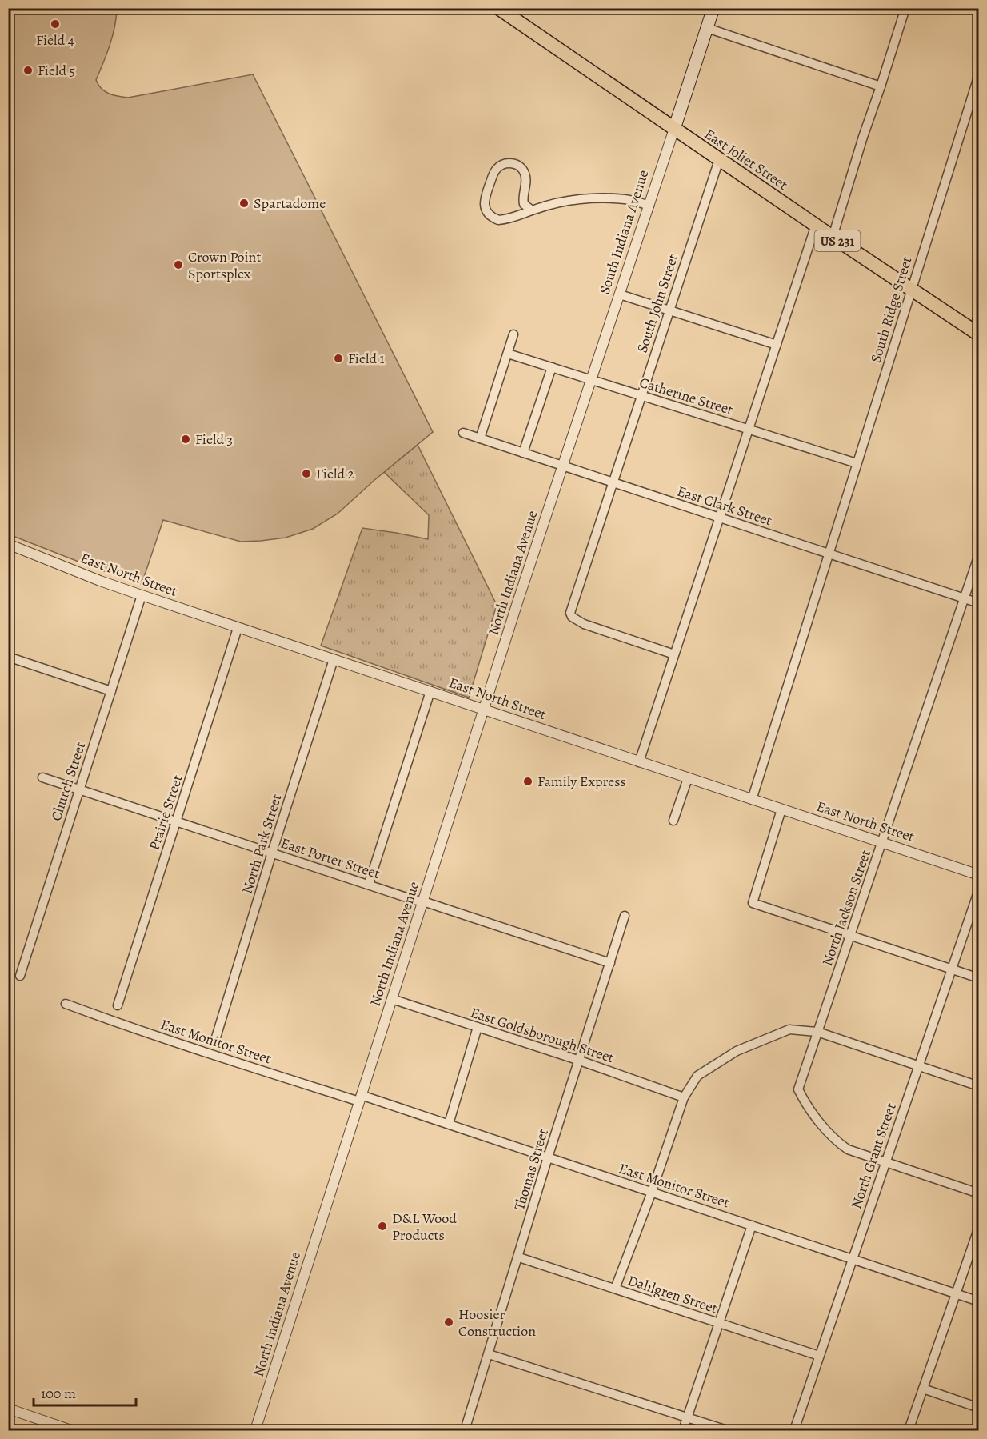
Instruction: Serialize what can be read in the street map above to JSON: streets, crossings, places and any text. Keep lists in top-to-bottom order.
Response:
{
  "streets": {
    "main road": ["East Joliet Street", "South Indiana Avenue", "US 231"],
    "street": [
      "South John Street",
      "South Ridge Street",
      "Catherine Street",
      "East Clark Street",
      "North Indiana Avenue",
      "East North Street",
      "Church Street",
      "Prairie Street",
      "North Park Street",
      "East Porter Street",
      "North Jackson Street",
      "East Goldsborough Street",
      "East Monitor Street",
      "North Grant Street",
      "Thomas Street",
      "Dahlgren Street"
    ]
  },
  "crossings": [
    ["East Joliet Street", "South Indiana Avenue"],
    ["East Joliet Street", "South John Street"],
    ["East Joliet Street", "South Ridge Street"],
    ["South Indiana Avenue", "Catherine Street"],
    ["South Indiana Avenue", "East Clark Street"],
    ["South Indiana Avenue", "North Indiana Avenue"],
    ["South John Street", "Catherine Street"],
    ["South John Street", "East Clark Street"],
    ["South Ridge Street", "Catherine Street"],
    ["South Ridge Street", "East Clark Street"],
    ["South Ridge Street", "East North Street"],
    ["East Clark Street", "North Indiana Avenue"],
    ["East Clark Street", "North Jackson Street"],
    ["North Indiana Avenue", "East North Street"],
    ["North Indiana Avenue", "East Porter Street"],
    ["North Indiana Avenue", "East Goldsborough Street"],
    ["North Indiana Avenue", "East Monitor Street"],
    ["East North Street", "Church Street"],
    ["East North Street", "Prairie Street"],
    ["East North Street", "North Park Street"],
    ["East North Street", "North Jackson Street"],
    ["Church Street", "East Porter Street"],
    ["Prairie Street", "East Porter Street"],
    ["North Park Street", "East Porter Street"],
    ["East Porter Street", "Thomas Street"],
    ["North Jackson Street", "North Grant Street"],
    ["East Goldsborough Street", "Thomas Street"],
    ["East Monitor Street", "North Grant Street"],
    ["East Monitor Street", "Thomas Street"],
    ["North Grant Street", "Dahlgren Street"],
    ["Thomas Street", "Dahlgren Street"]
  ],
  "places": [
    "Field 4",
    "Field 5",
    "Spartadome",
    "Crown Point Sportsplex",
    "Field 1",
    "Field 3",
    "Field 2",
    "Family Express",
    "D&L Wood Products",
    "Hoosier Construction"
  ],
  "scale_bar": "100 m"
}
